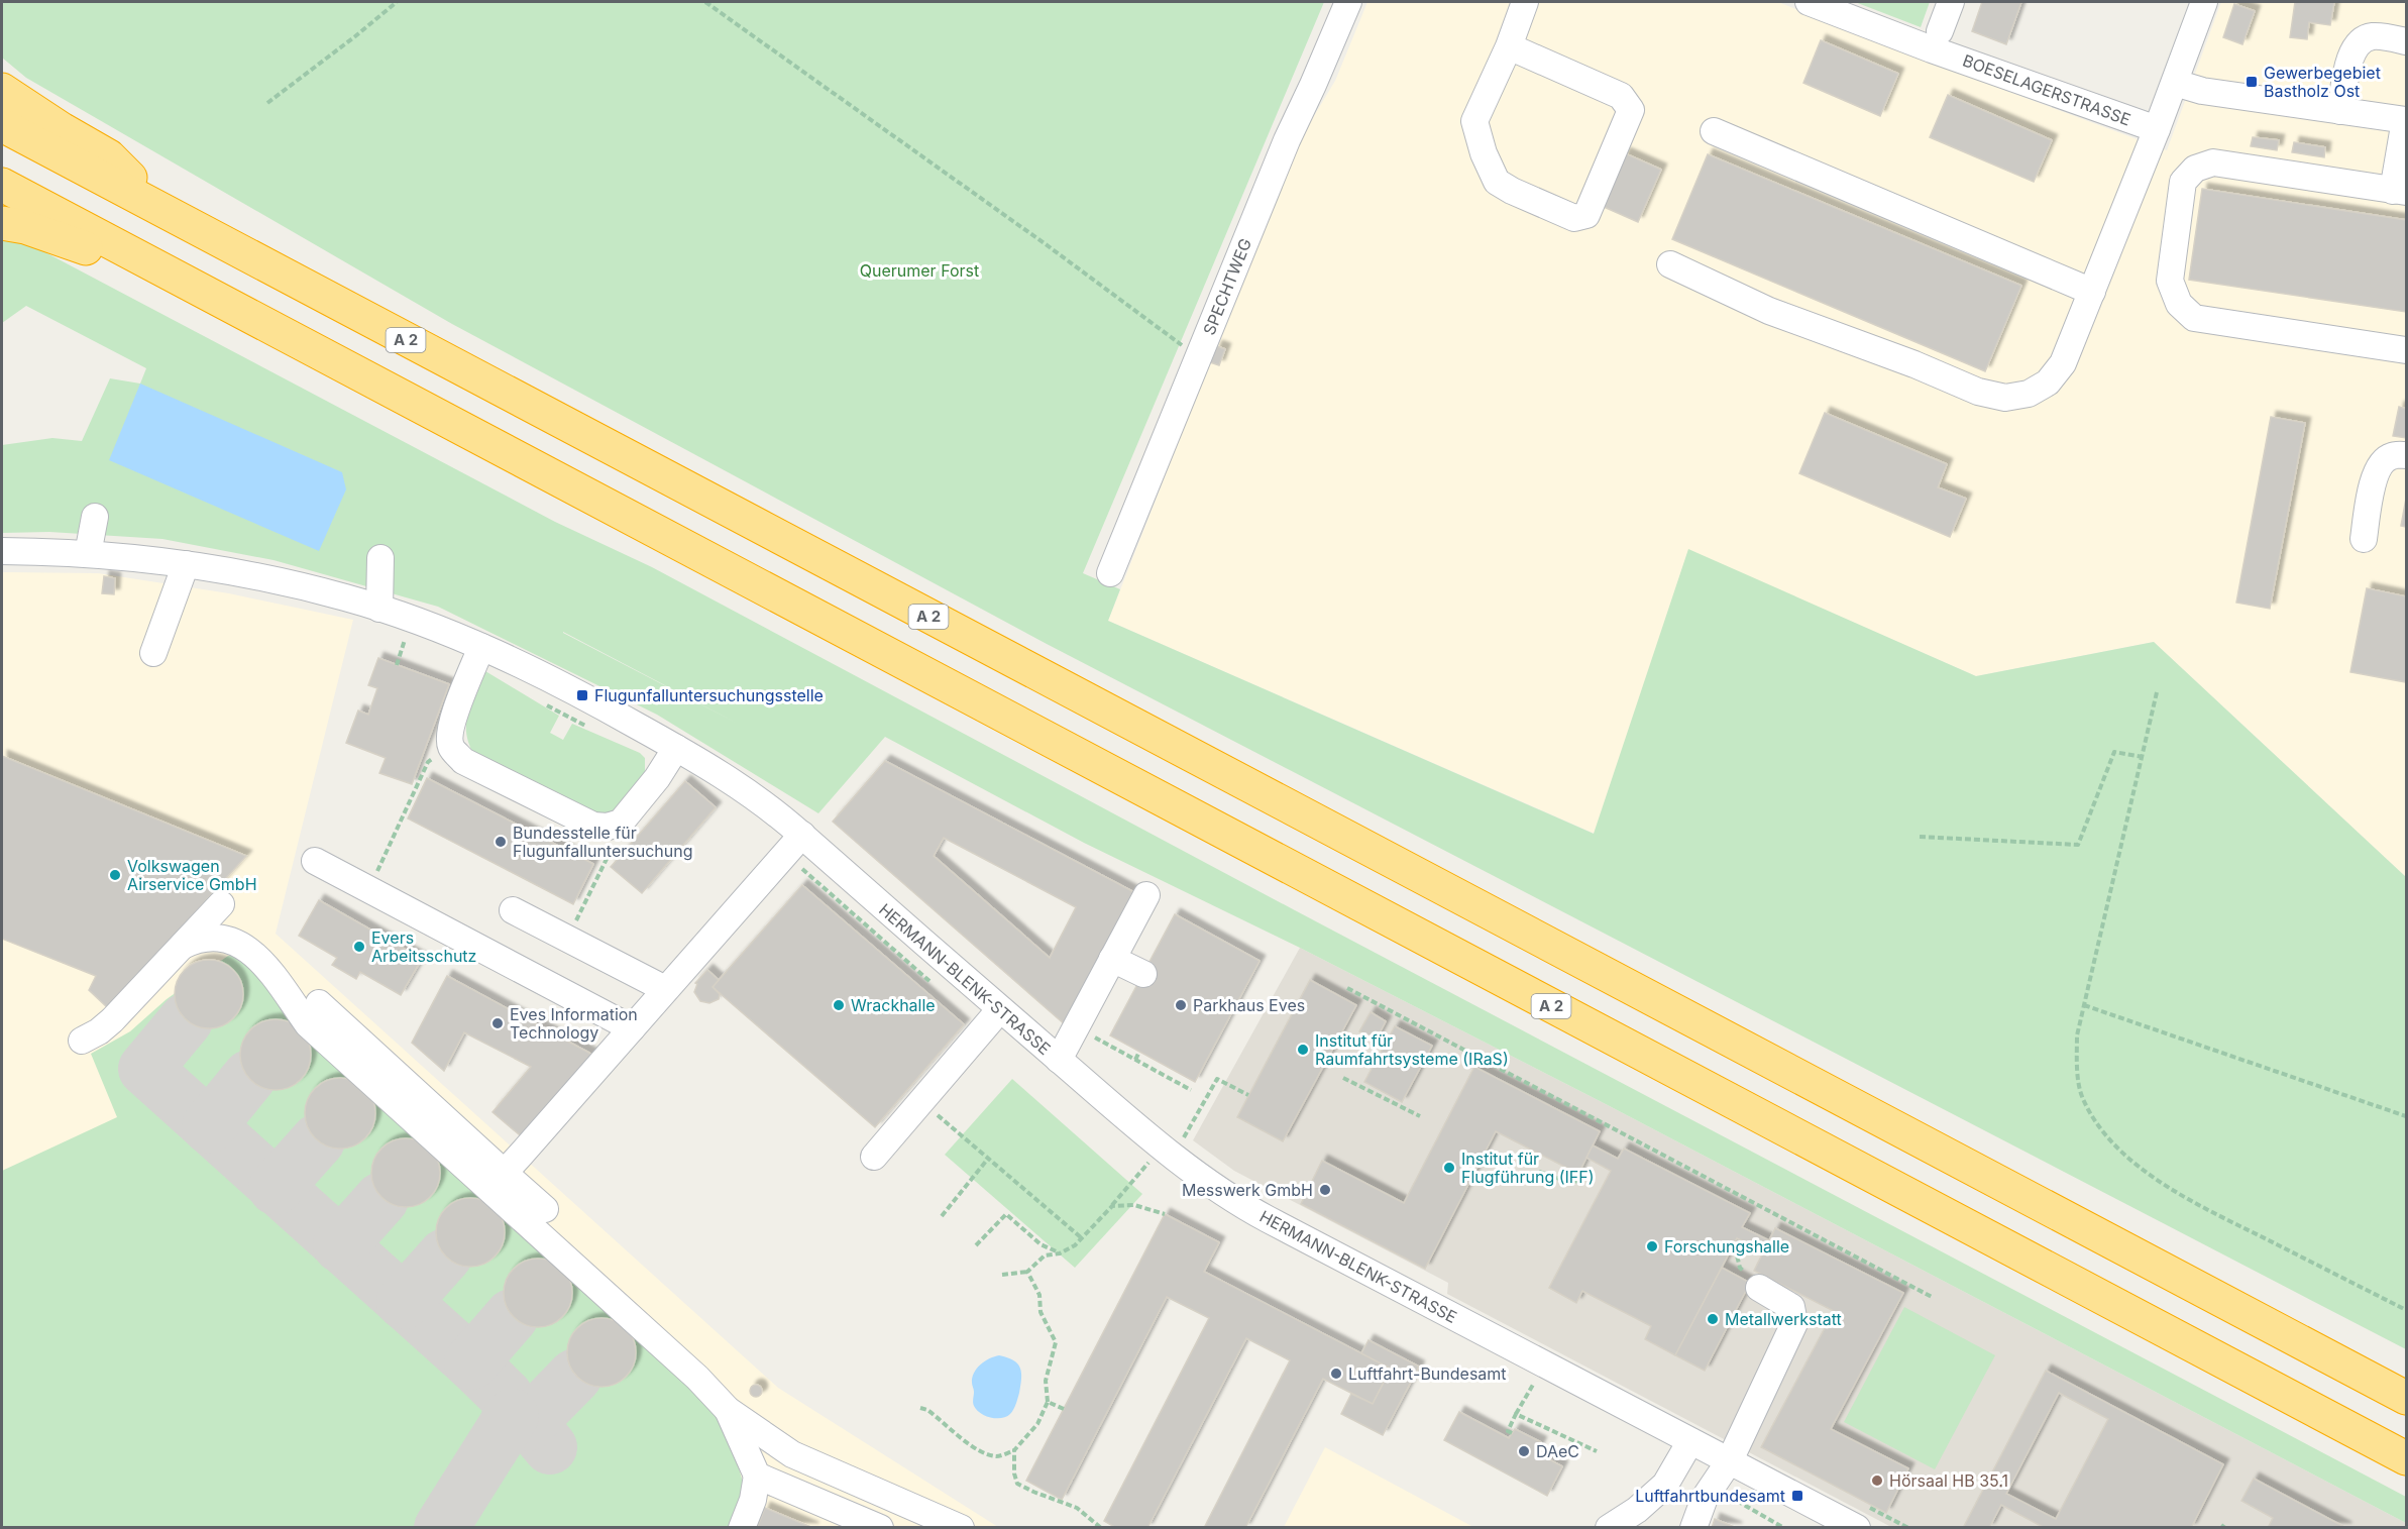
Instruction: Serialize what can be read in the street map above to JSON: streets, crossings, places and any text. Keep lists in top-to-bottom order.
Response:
{
  "streets": {
    "highway": ["A 2"],
    "street": ["BOESELAGERSTRASSE", "SPECHTWEG", "HERMANN-BLENK-STRASSE"]
  },
  "parks": ["Querumer Forst"],
  "places": {
    "transit": ["Gewerbegebiet Bastholz Ost", "Flugunfalluntersuchungsstelle", "Luftfahrtbundesamt"],
    "other": [
      "Bundesstelle für Flugunfalluntersuchung",
      "Volkswagen Airservice GmbH",
      "Evers Arbeitsschutz",
      "Wrackhalle",
      "Parkhaus Eves",
      "Eves Information Technology",
      "Institut für Raumfahrtsysteme (IRaS)",
      "Institut für Flugführung (IFF)",
      "Messwerk GmbH",
      "Forschungshalle",
      "Metallwerkstatt",
      "Luftfahrt-Bundesamt",
      "DAeC",
      "Hörsaal HB 35.1"
    ]
  }
}
